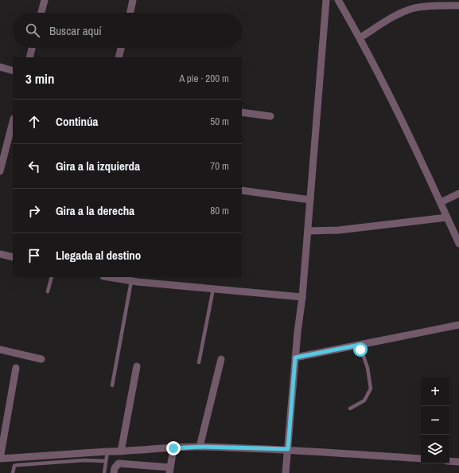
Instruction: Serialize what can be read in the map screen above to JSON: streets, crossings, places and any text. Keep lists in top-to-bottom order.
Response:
{
  "page": {
    "search": "Buscar aquí",
    "heading": ["3 min", "A pie · 200 m"],
    "list": [
      ["Continúa", "50 m"],
      ["Gira a la izquierda", "70 m"],
      ["Gira a la derecha", "80 m"],
      "Llegada al destino"
    ],
    "map_buttons": ["+", "−"]
  }
}
